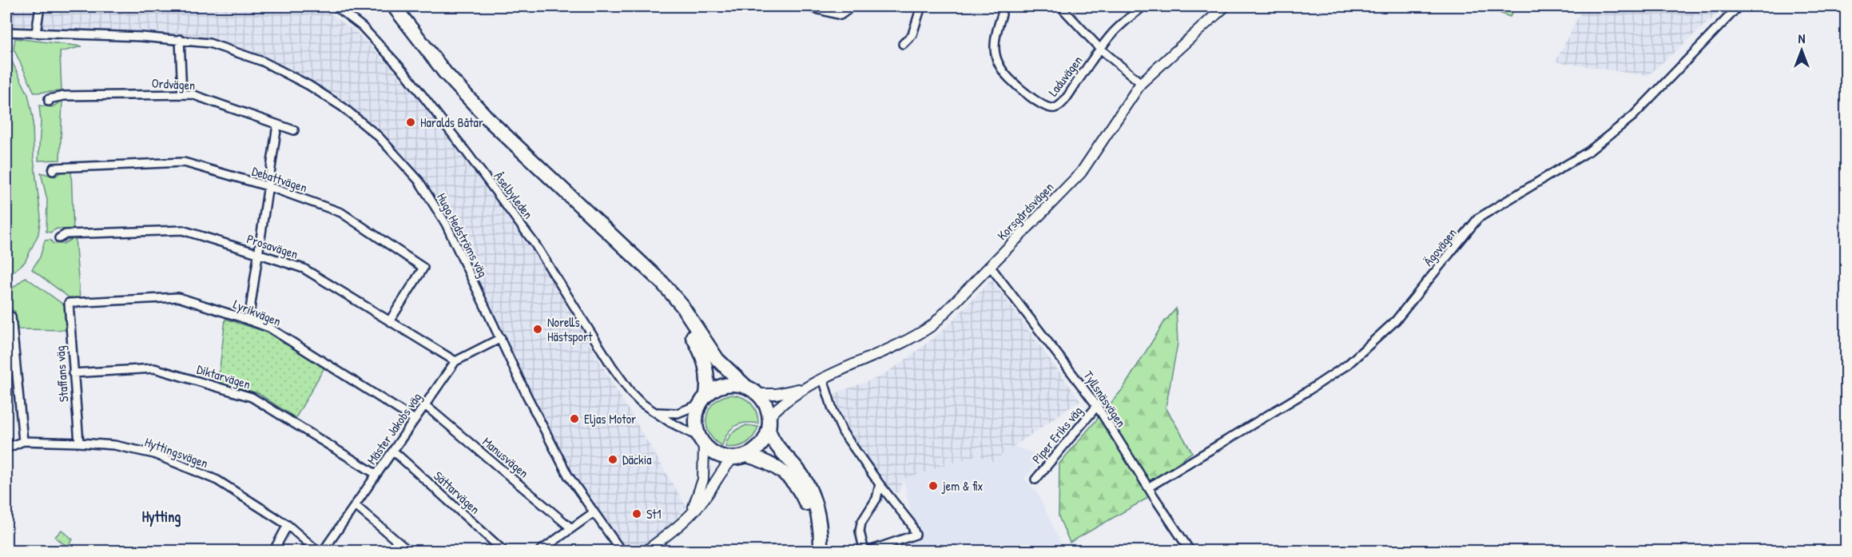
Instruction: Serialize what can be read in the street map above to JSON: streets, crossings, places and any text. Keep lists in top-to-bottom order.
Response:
{
  "streets": {
    "street": [
      "Laduvägen",
      "Ordvägen",
      "Debattvägen",
      "Åselbyleden",
      "Korsgårdsvägen",
      "Hugo Hedströms väg",
      "Prosavägen",
      "Ägovägen",
      "Lyrikvägen",
      "Staffans väg",
      "Diktarvägen",
      "Tyllsnäsvägen",
      "Mäster Jakobs väg",
      "Piper Eriks väg",
      "Hyttingsvägen",
      "Manusvägen",
      "Sättarvägen"
    ]
  },
  "crossings": [
    ["Debattvägen", "Prosavägen"],
    ["Åselbyleden", "Korsgårdsvägen"],
    ["Korsgårdsvägen", "Tyllsnäsvägen"],
    ["Hugo Hedströms väg", "Mäster Jakobs väg"],
    ["Prosavägen", "Mäster Jakobs väg"],
    ["Ägovägen", "Tyllsnäsvägen"],
    ["Lyrikvägen", "Staffans väg"],
    ["Lyrikvägen", "Mäster Jakobs väg"],
    ["Staffans väg", "Diktarvägen"],
    ["Staffans väg", "Hyttingsvägen"],
    ["Diktarvägen", "Mäster Jakobs väg"],
    ["Tyllsnäsvägen", "Piper Eriks väg"],
    ["Mäster Jakobs väg", "Manusvägen"],
    ["Mäster Jakobs väg", "Sättarvägen"]
  ],
  "districts": ["Hytting"],
  "places": [
    "Haralds Båtar",
    "Norells Hästsport",
    "Eljas Motor",
    "Däckia",
    "jem & fix",
    "St1"
  ],
  "north": "top"
}
